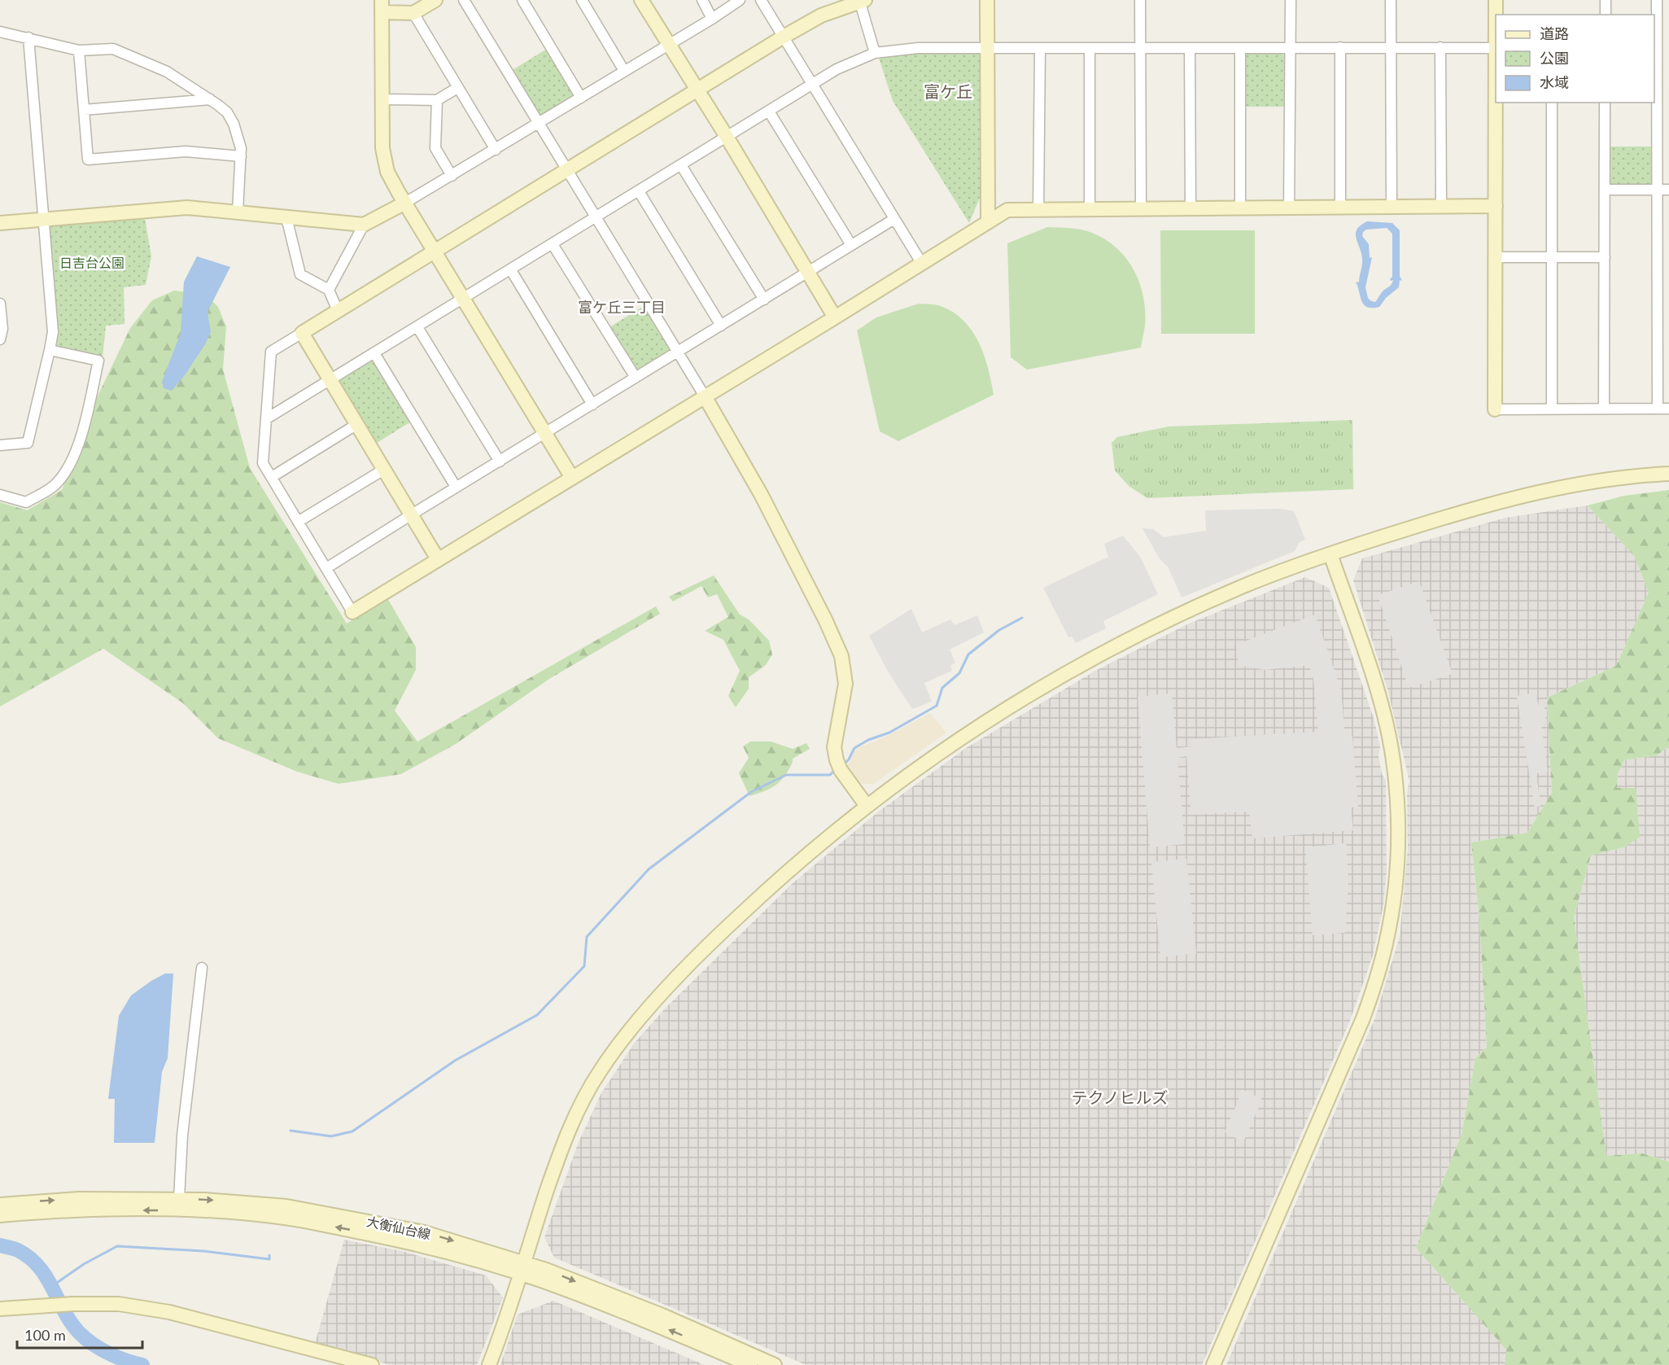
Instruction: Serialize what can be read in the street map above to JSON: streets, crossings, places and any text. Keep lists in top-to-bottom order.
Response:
{
  "streets": {
    "street": ["大衡仙台線"]
  },
  "districts": ["富ケ丘", "富ケ丘三丁目", "テクノヒルズ"],
  "parks": ["日吉台公園"],
  "legend": ["道路", "公園", "水域"],
  "scale_bar": "100 m"
}
